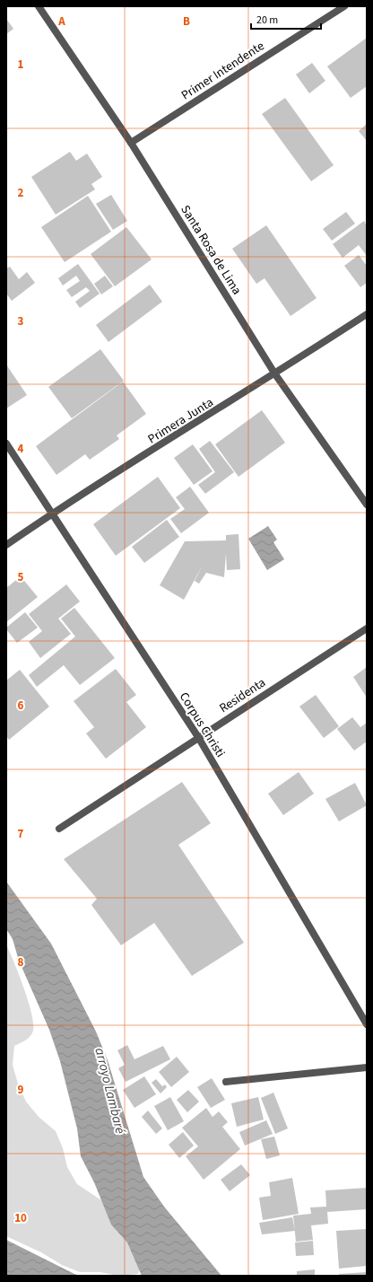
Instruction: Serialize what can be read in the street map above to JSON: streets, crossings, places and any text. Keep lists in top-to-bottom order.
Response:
{
  "streets": {
    "street": [
      "Primer Intendente",
      "Santa Rosa de Lima",
      "Primera Junta",
      "Residenta",
      "Corpus Christi"
    ]
  },
  "crossings": [
    ["Primer Intendente", "Santa Rosa de Lima"],
    ["Santa Rosa de Lima", "Primera Junta"],
    ["Primera Junta", "Corpus Christi"],
    ["Residenta", "Corpus Christi"]
  ],
  "water": ["arroyo Lambaré"],
  "scale_bar": "20 m",
  "grid": {
    "columns": ["A", "B"],
    "rows": [
      "1",
      "2",
      "3",
      "4",
      "5",
      "6",
      "7",
      "8",
      "9",
      "10"
    ]
  }
}
